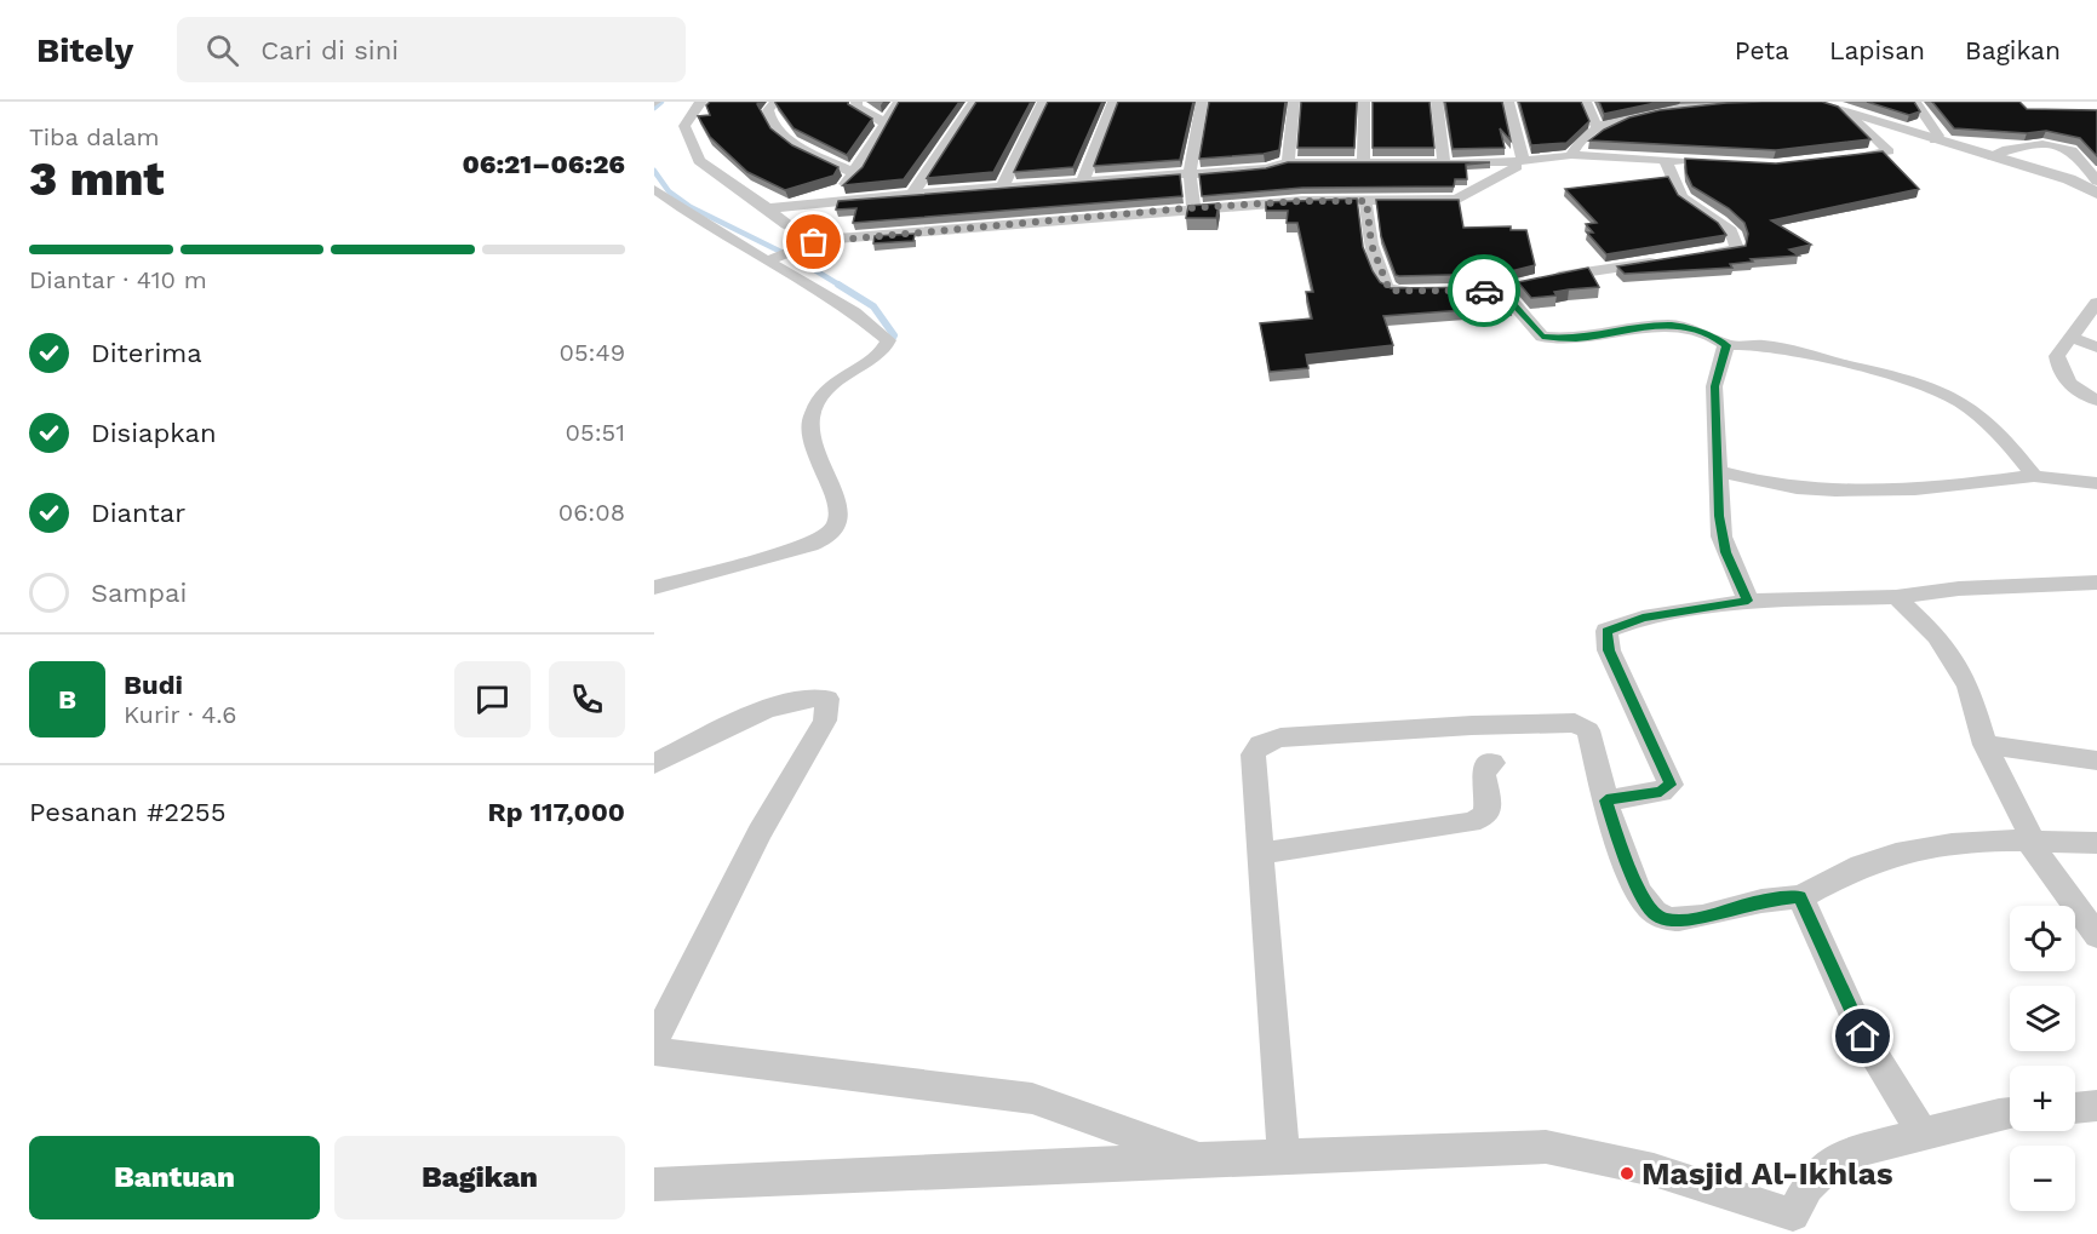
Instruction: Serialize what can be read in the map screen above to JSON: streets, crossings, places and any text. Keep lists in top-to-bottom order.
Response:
{
  "places": ["Masjid Al-Ikhlas"],
  "page": {
    "header": "Bitely",
    "search": "Cari di sini",
    "nav": ["Peta", "Lapisan", "Bagikan"],
    "heading": ["3 mnt", "Tiba dalam", "06:21–06:26"],
    "panel": [
      "Budi",
      "Kurir · 4.6",
      "Pesanan #2255",
      "Rp 117,000"
    ],
    "bar": "Diantar · 410 m",
    "list": [
      ["Diterima", "05:49"],
      ["Disiapkan", "05:51"],
      ["Diantar", "06:08"],
      "Sampai"
    ],
    "round": "B",
    "map_buttons": ["+", "−"],
    "buttons": ["Bantuan", "Bagikan"]
  }
}
